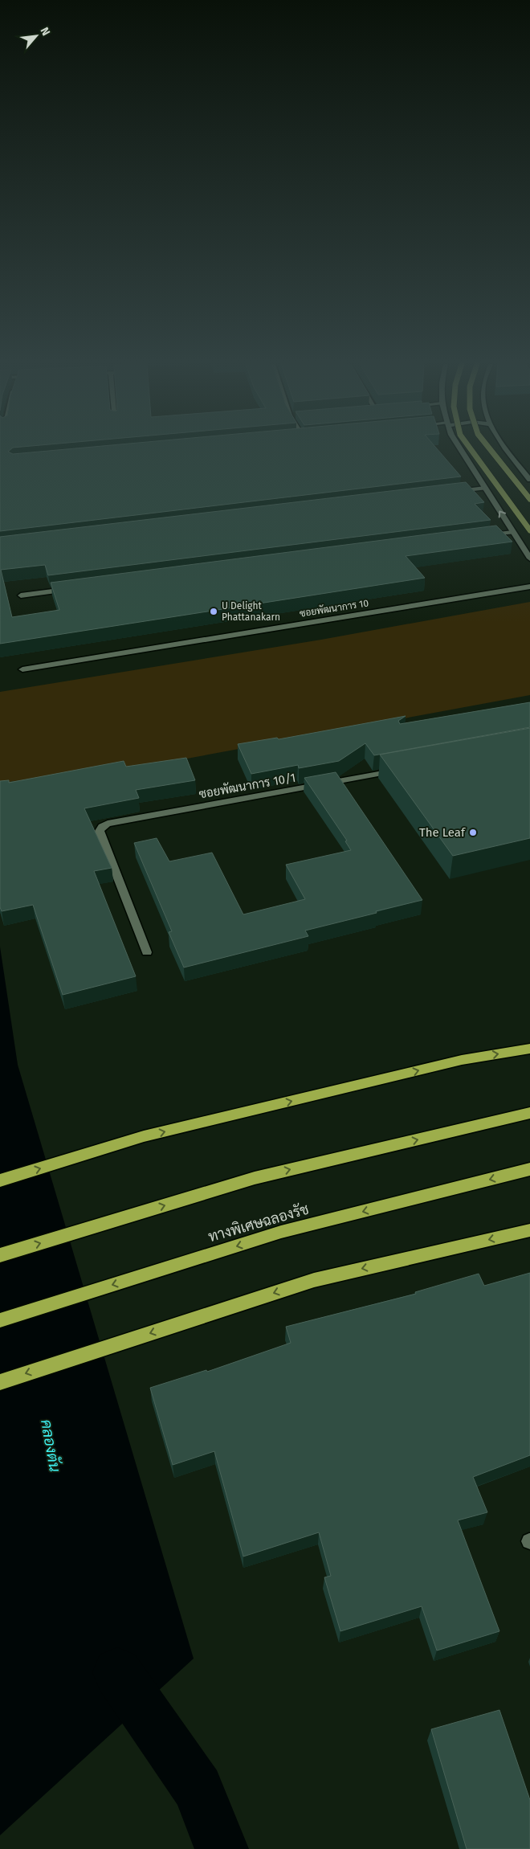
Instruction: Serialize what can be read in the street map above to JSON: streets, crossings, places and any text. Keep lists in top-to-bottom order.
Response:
{
  "streets": {
    "highway": ["ทางพิเศษฉลองรัช"],
    "street": ["ซอยพัฒนาการ 10", "ซอยพัฒนาการ 10/1"]
  },
  "water": ["คลองตัน"],
  "places": ["U Delight Phattanakarn", "The Leaf"],
  "north": "top right"
}
